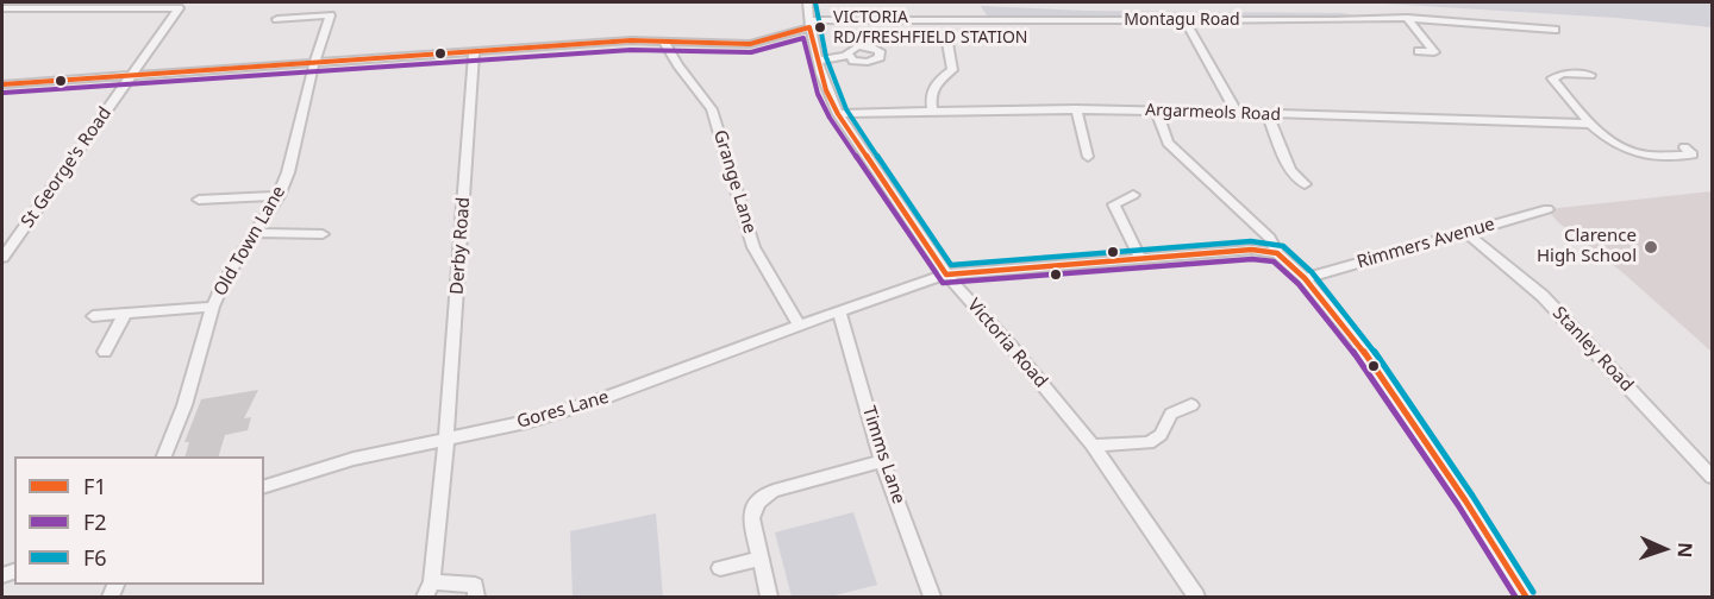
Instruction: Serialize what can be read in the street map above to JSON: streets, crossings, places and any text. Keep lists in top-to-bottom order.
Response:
{
  "streets": {
    "street": [
      "Montagu Road",
      "Argarmeols Road",
      "St George's Road",
      "Grange Lane",
      "Old Town Lane",
      "Rimmers Avenue",
      "Derby Road",
      "Victoria Road",
      "Stanley Road",
      "Gores Lane",
      "Timms Lane"
    ]
  },
  "crossings": [
    ["Montagu Road", "St George's Road"],
    ["Montagu Road", "Grange Lane"],
    ["Montagu Road", "Old Town Lane"],
    ["Montagu Road", "Derby Road"],
    ["Montagu Road", "Victoria Road"],
    ["Argarmeols Road", "Victoria Road"],
    ["Grange Lane", "Gores Lane"],
    ["Rimmers Avenue", "Stanley Road"],
    ["Derby Road", "Gores Lane"],
    ["Victoria Road", "Gores Lane"],
    ["Gores Lane", "Timms Lane"]
  ],
  "places": ["VICTORIA RD/FRESHFIELD STATION", "Clarence High School"],
  "lines": ["transit line F6", "transit line F1", "transit line F2"],
  "legend": ["F1", "F2", "F6"],
  "north": "right"
}
